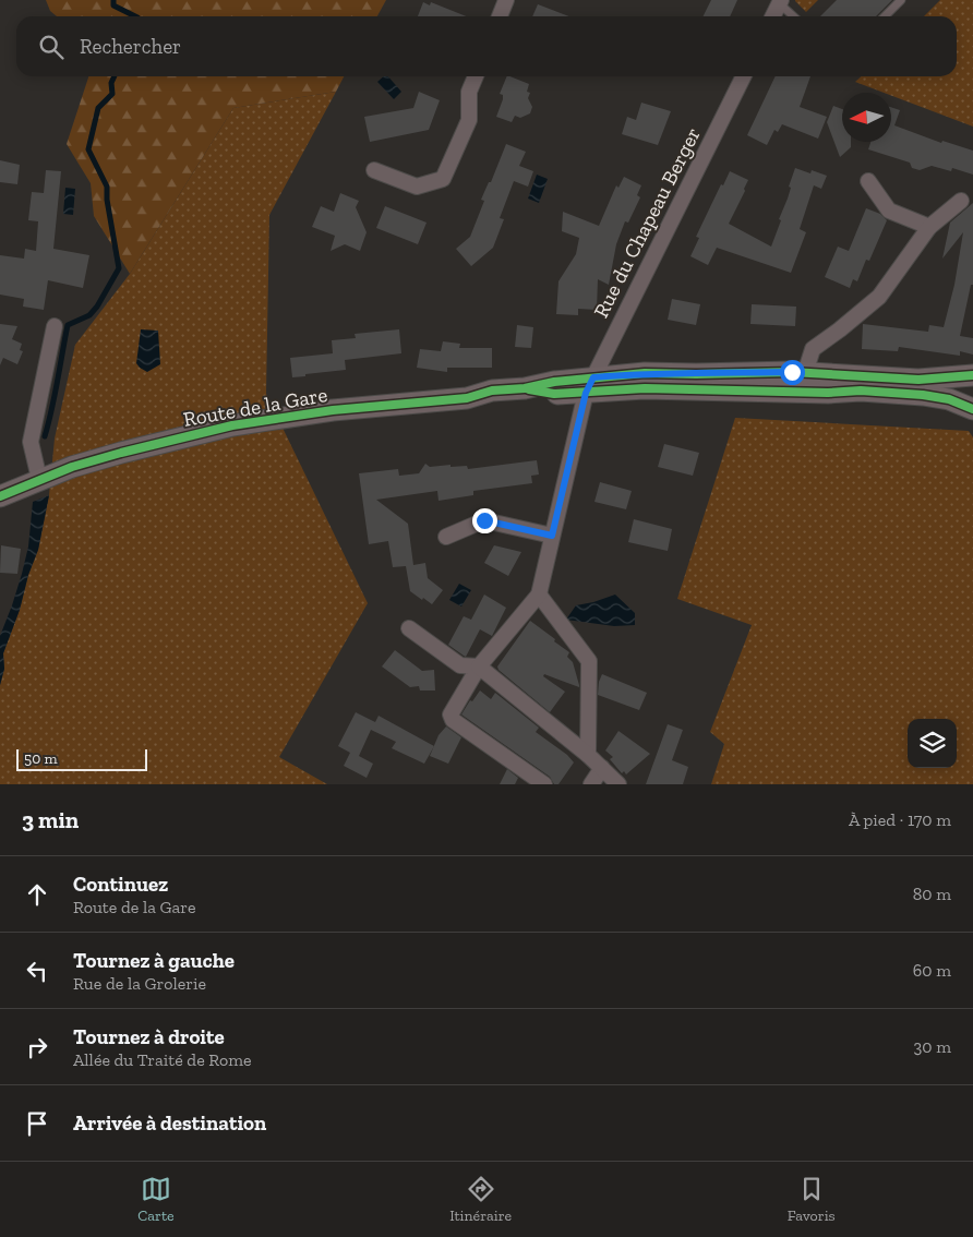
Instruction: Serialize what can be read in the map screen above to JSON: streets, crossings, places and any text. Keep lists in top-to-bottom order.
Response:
{
  "streets": {
    "street": ["Rue du Chapeau Berger", "Route de la Gare"]
  },
  "crossings": [
    ["Rue du Chapeau Berger", "Route de la Gare"]
  ],
  "scale_bar": "50 m",
  "north": "left",
  "page": {
    "search": "Rechercher",
    "scale": "50 m",
    "heading": ["3 min", "À pied · 170 m"],
    "list": [
      ["Continuez", "Route de la Gare", "80 m"],
      ["Tournez à gauche", "Rue de la Grolerie", "60 m"],
      ["Tournez à droite", "Allée du Traité de Rome", "30 m"],
      "Arrivée à destination"
    ],
    "nav": ["Carte", "Itinéraire", "Favoris"]
  }
}
